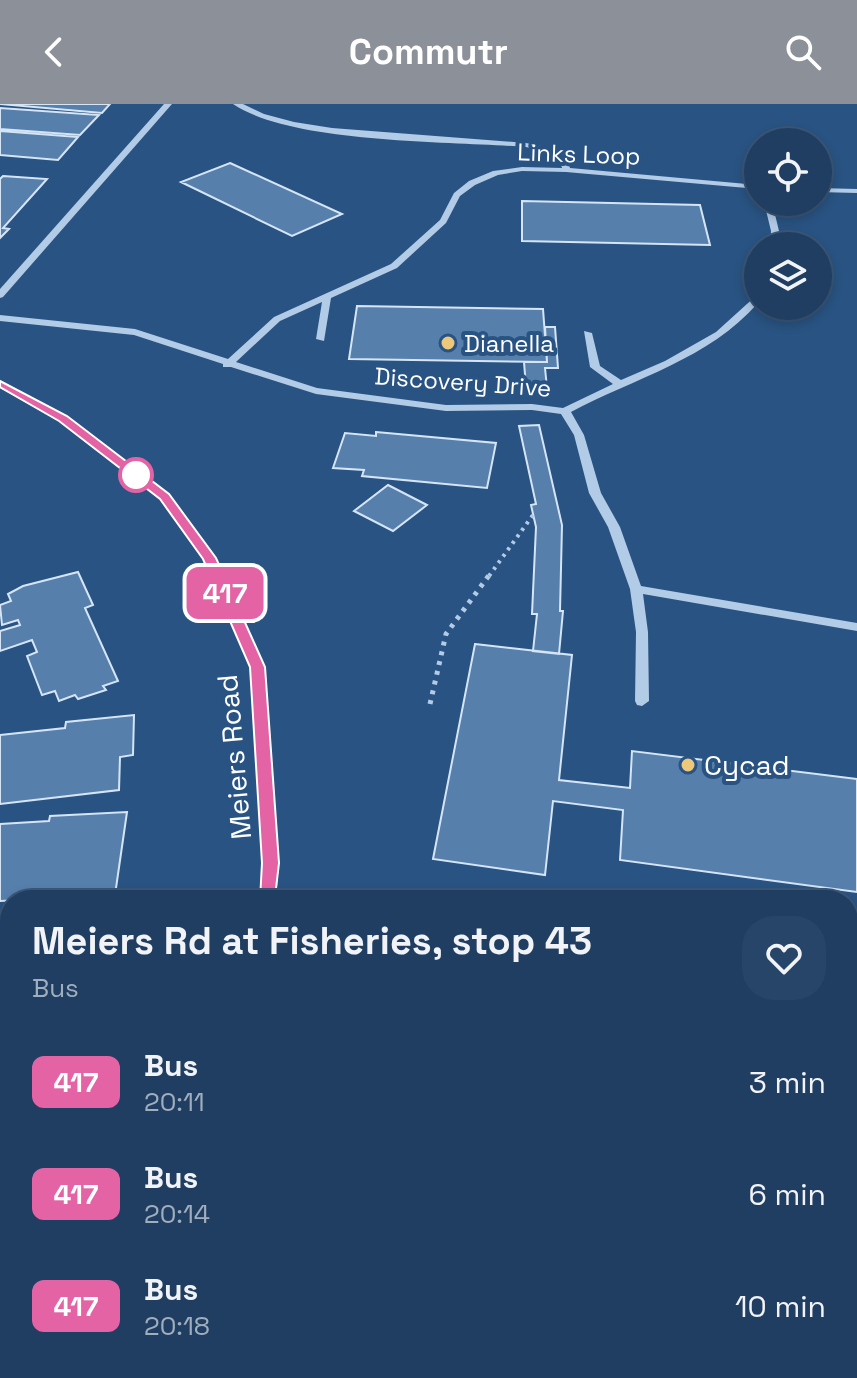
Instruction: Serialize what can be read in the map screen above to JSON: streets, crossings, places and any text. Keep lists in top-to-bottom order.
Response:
{
  "streets": {
    "street": ["Links Loop", "Discovery Drive", "Meiers Road"]
  },
  "crossings": [
    ["Links Loop", "Discovery Drive"]
  ],
  "places": ["Dianella", "Cycad"],
  "lines": ["bus line 417"],
  "page": {
    "header": "Commutr",
    "on_map": "417",
    "heading": ["Meiers Rd at Fisheries, stop 43", "Bus"],
    "list": [
      {
        "mark": "417",
        "name": "Bus",
        "note": "20:11",
        "value": "3 min"
      },
      {
        "mark": "417",
        "name": "Bus",
        "note": "20:14",
        "value": "6 min"
      },
      {
        "mark": "417",
        "name": "Bus",
        "note": "20:18",
        "value": "10 min"
      }
    ]
  }
}
